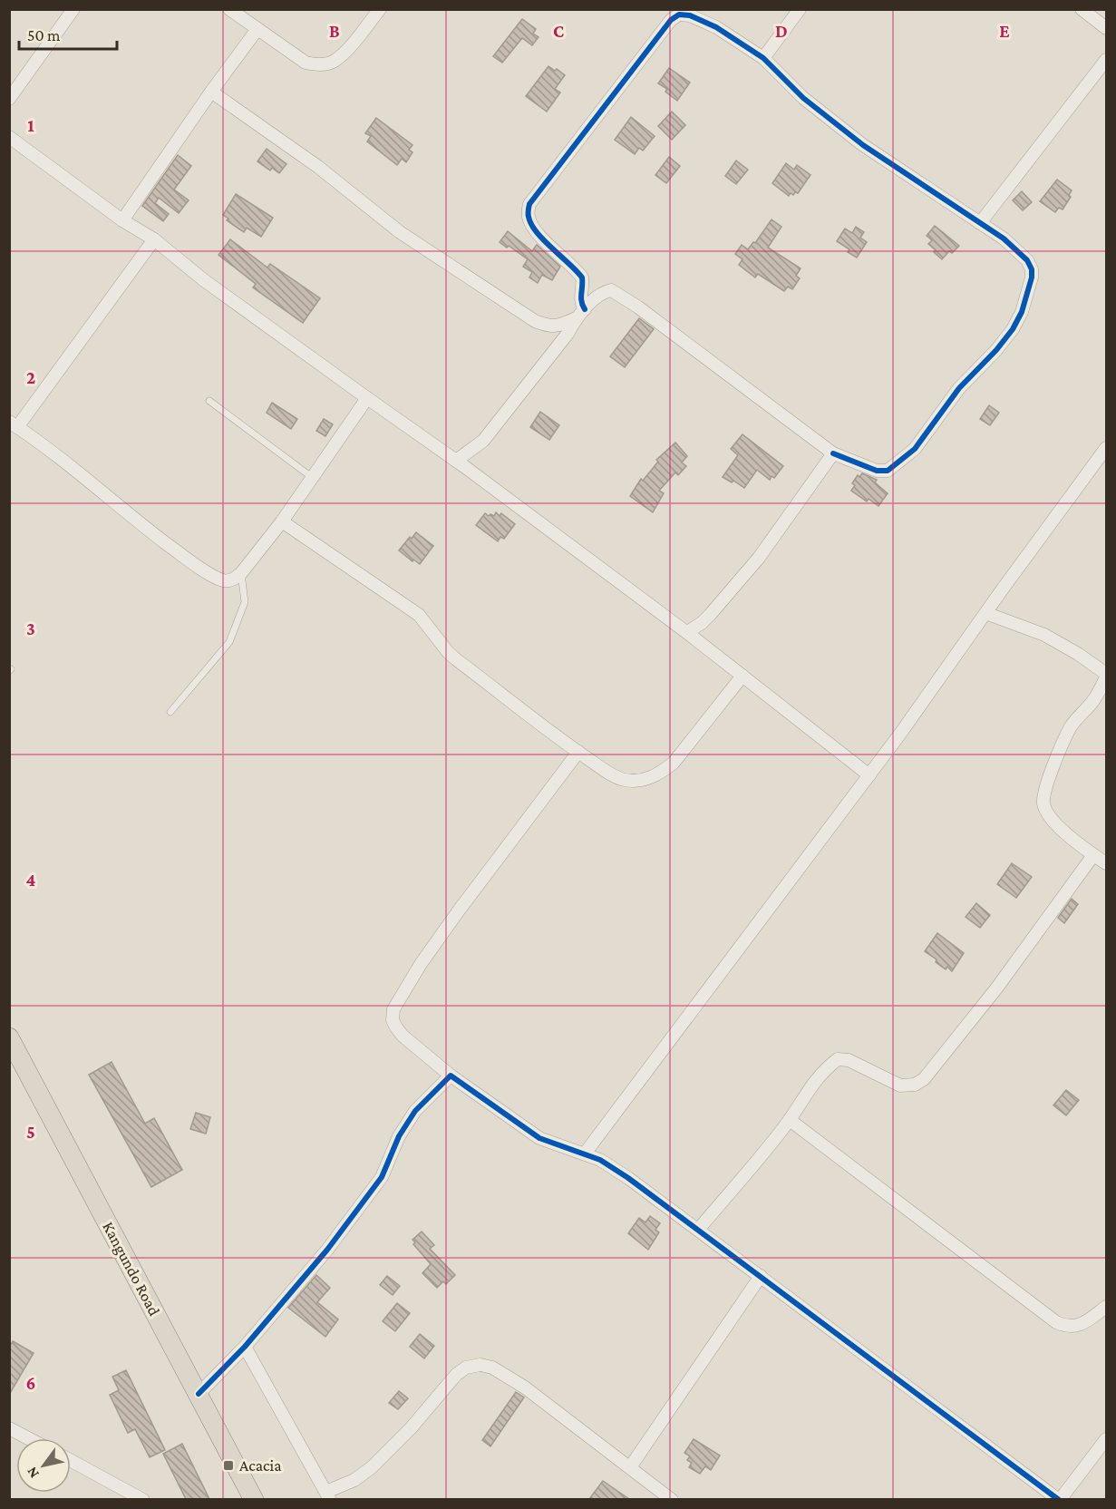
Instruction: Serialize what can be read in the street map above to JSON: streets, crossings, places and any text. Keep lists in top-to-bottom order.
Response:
{
  "streets": {
    "highway": ["Kangundo Road"]
  },
  "places": {
    "transit": ["Acacia"]
  },
  "scale_bar": "50 m",
  "north": "bottom left",
  "grid": {
    "columns": [
      "B",
      "C",
      "D",
      "E"
    ],
    "rows": [
      "1",
      "2",
      "3",
      "4",
      "5",
      "6"
    ]
  }
}
